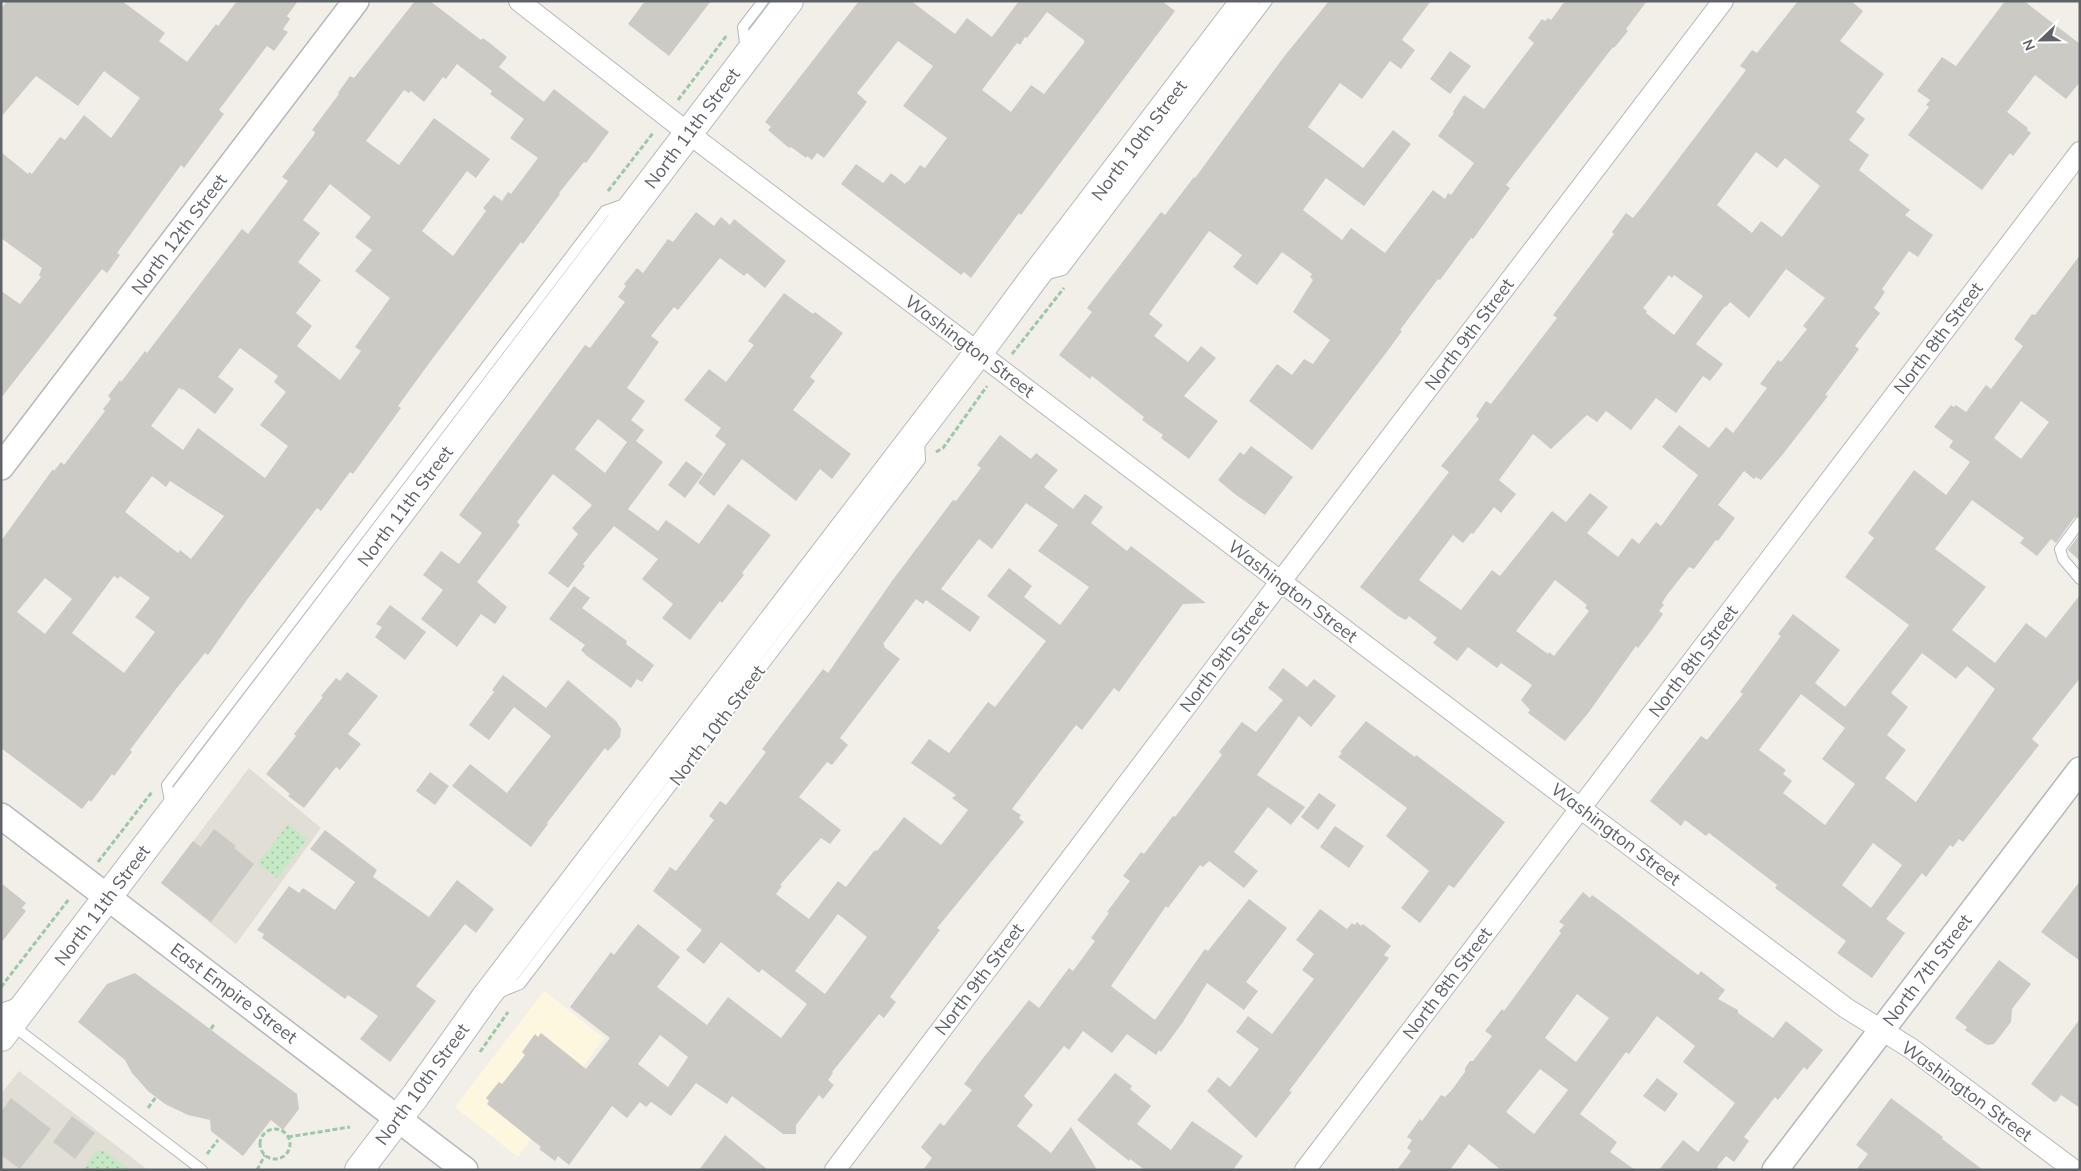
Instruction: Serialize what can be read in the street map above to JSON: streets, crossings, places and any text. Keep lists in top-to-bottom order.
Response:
{
  "streets": {
    "main road": ["North 11th Street", "North 10th Street"],
    "street": [
      "North 12th Street",
      "North 9th Street",
      "North 8th Street",
      "Washington Street",
      "North 7th Street",
      "East Empire Street"
    ]
  },
  "crossings": [
    ["North 11th Street", "Washington Street"],
    ["North 11th Street", "East Empire Street"],
    ["North 10th Street", "Washington Street"],
    ["North 10th Street", "East Empire Street"],
    ["North 9th Street", "Washington Street"],
    ["North 8th Street", "Washington Street"],
    ["Washington Street", "North 7th Street"]
  ],
  "north": "left"
}
